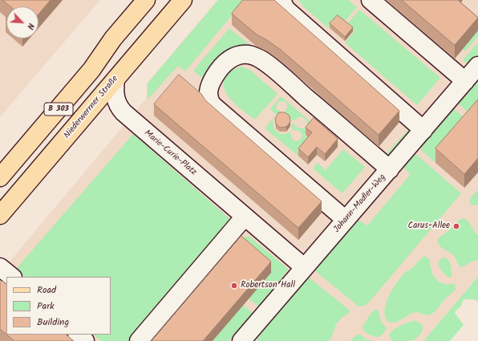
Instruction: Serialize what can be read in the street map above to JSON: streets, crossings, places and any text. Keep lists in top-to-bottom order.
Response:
{
  "streets": {
    "main road": ["Niederwerrner Straße", "B 303"],
    "street": ["Marie-Curie-Platz", "Johann-Modler-Weg"]
  },
  "crossings": [
    ["Niederwerrner Straße", "Marie-Curie-Platz"],
    ["Marie-Curie-Platz", "Johann-Modler-Weg"]
  ],
  "places": ["Carus-Allee", "Robertson Hall"],
  "legend": ["Road", "Park", "Building"],
  "north": "bottom right"
}
